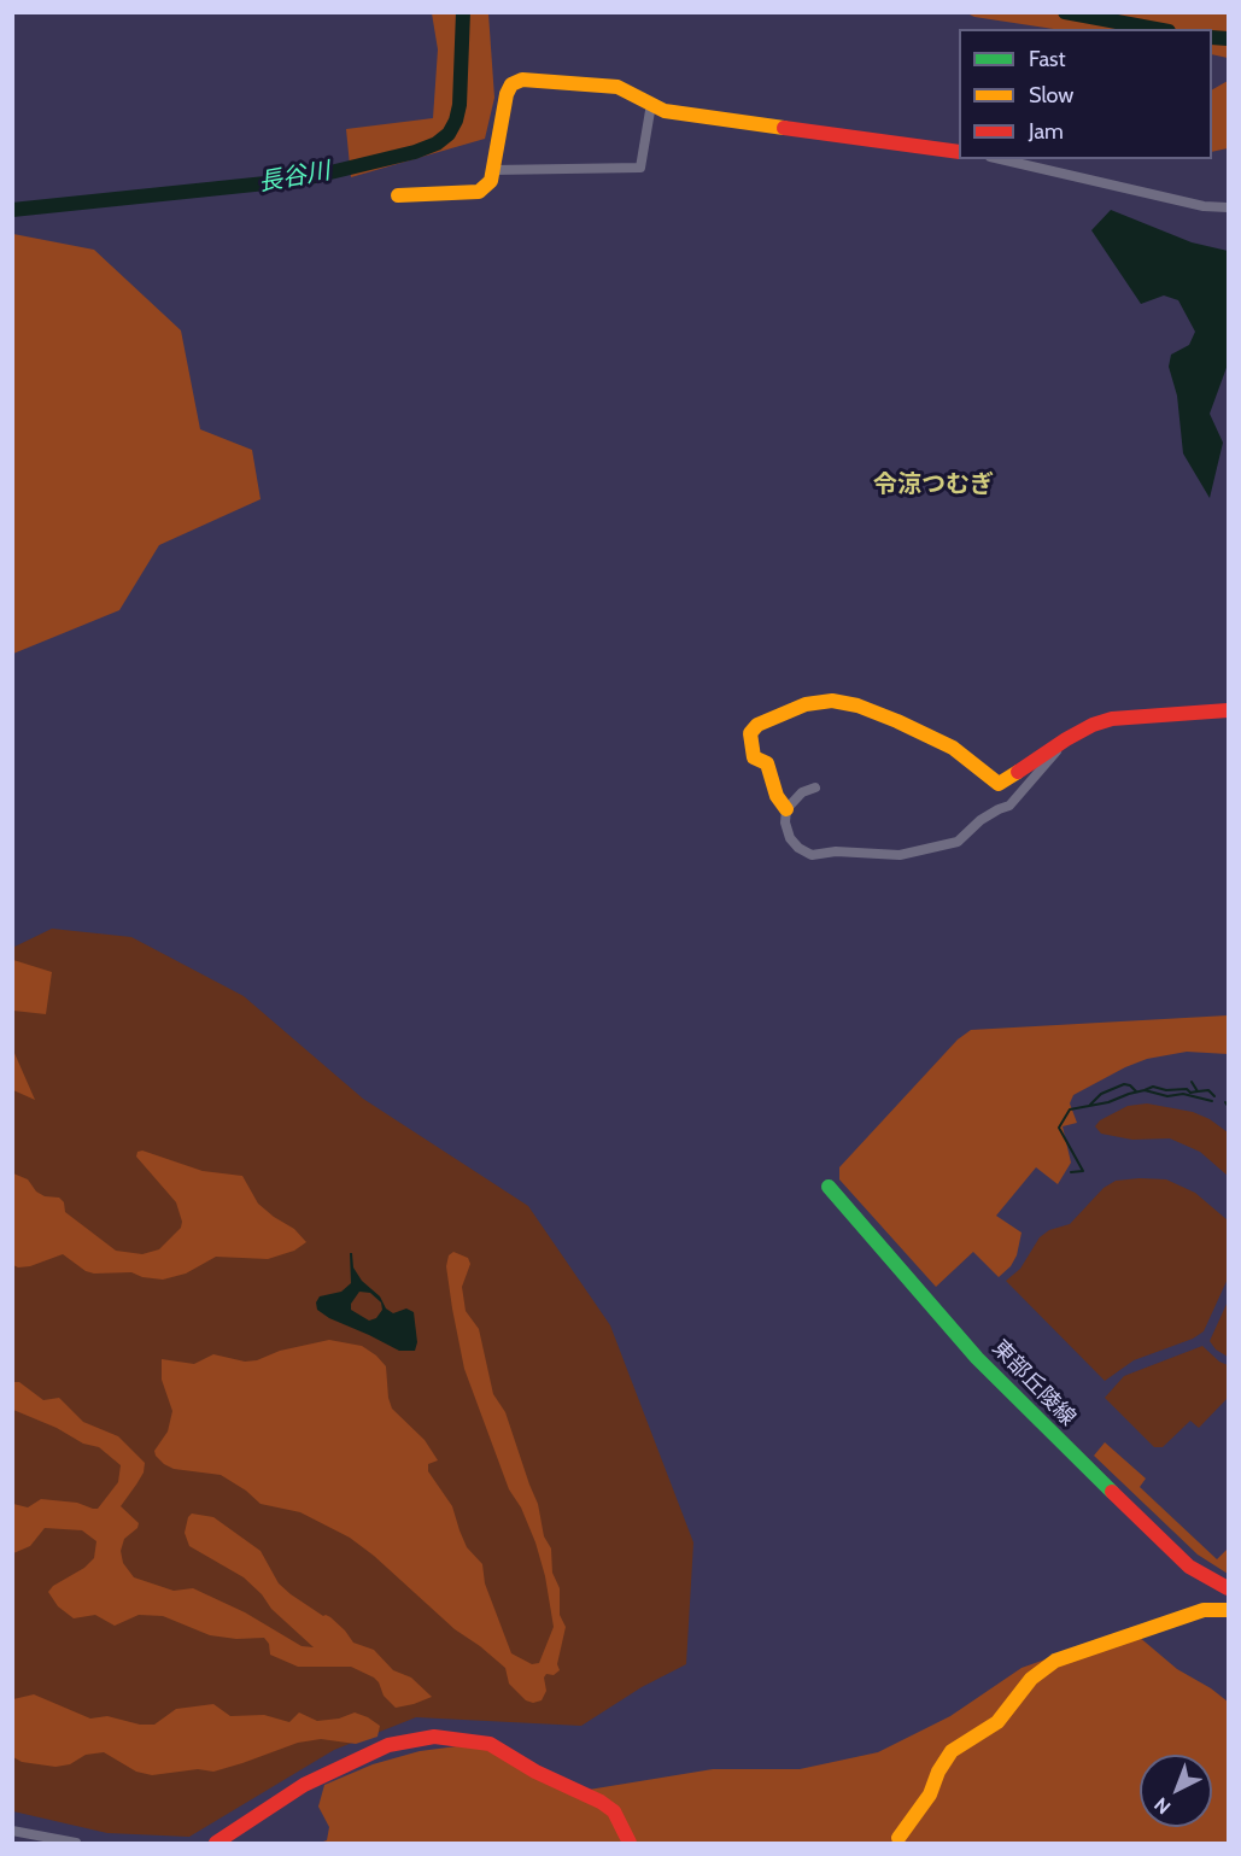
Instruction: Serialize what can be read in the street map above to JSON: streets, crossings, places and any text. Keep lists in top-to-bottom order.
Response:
{
  "streets": {
    "street": ["東部丘陵線"]
  },
  "districts": ["令涼つむぎ"],
  "water": ["長谷川"],
  "legend": ["Fast", "Slow", "Jam"],
  "north": "bottom left"
}
